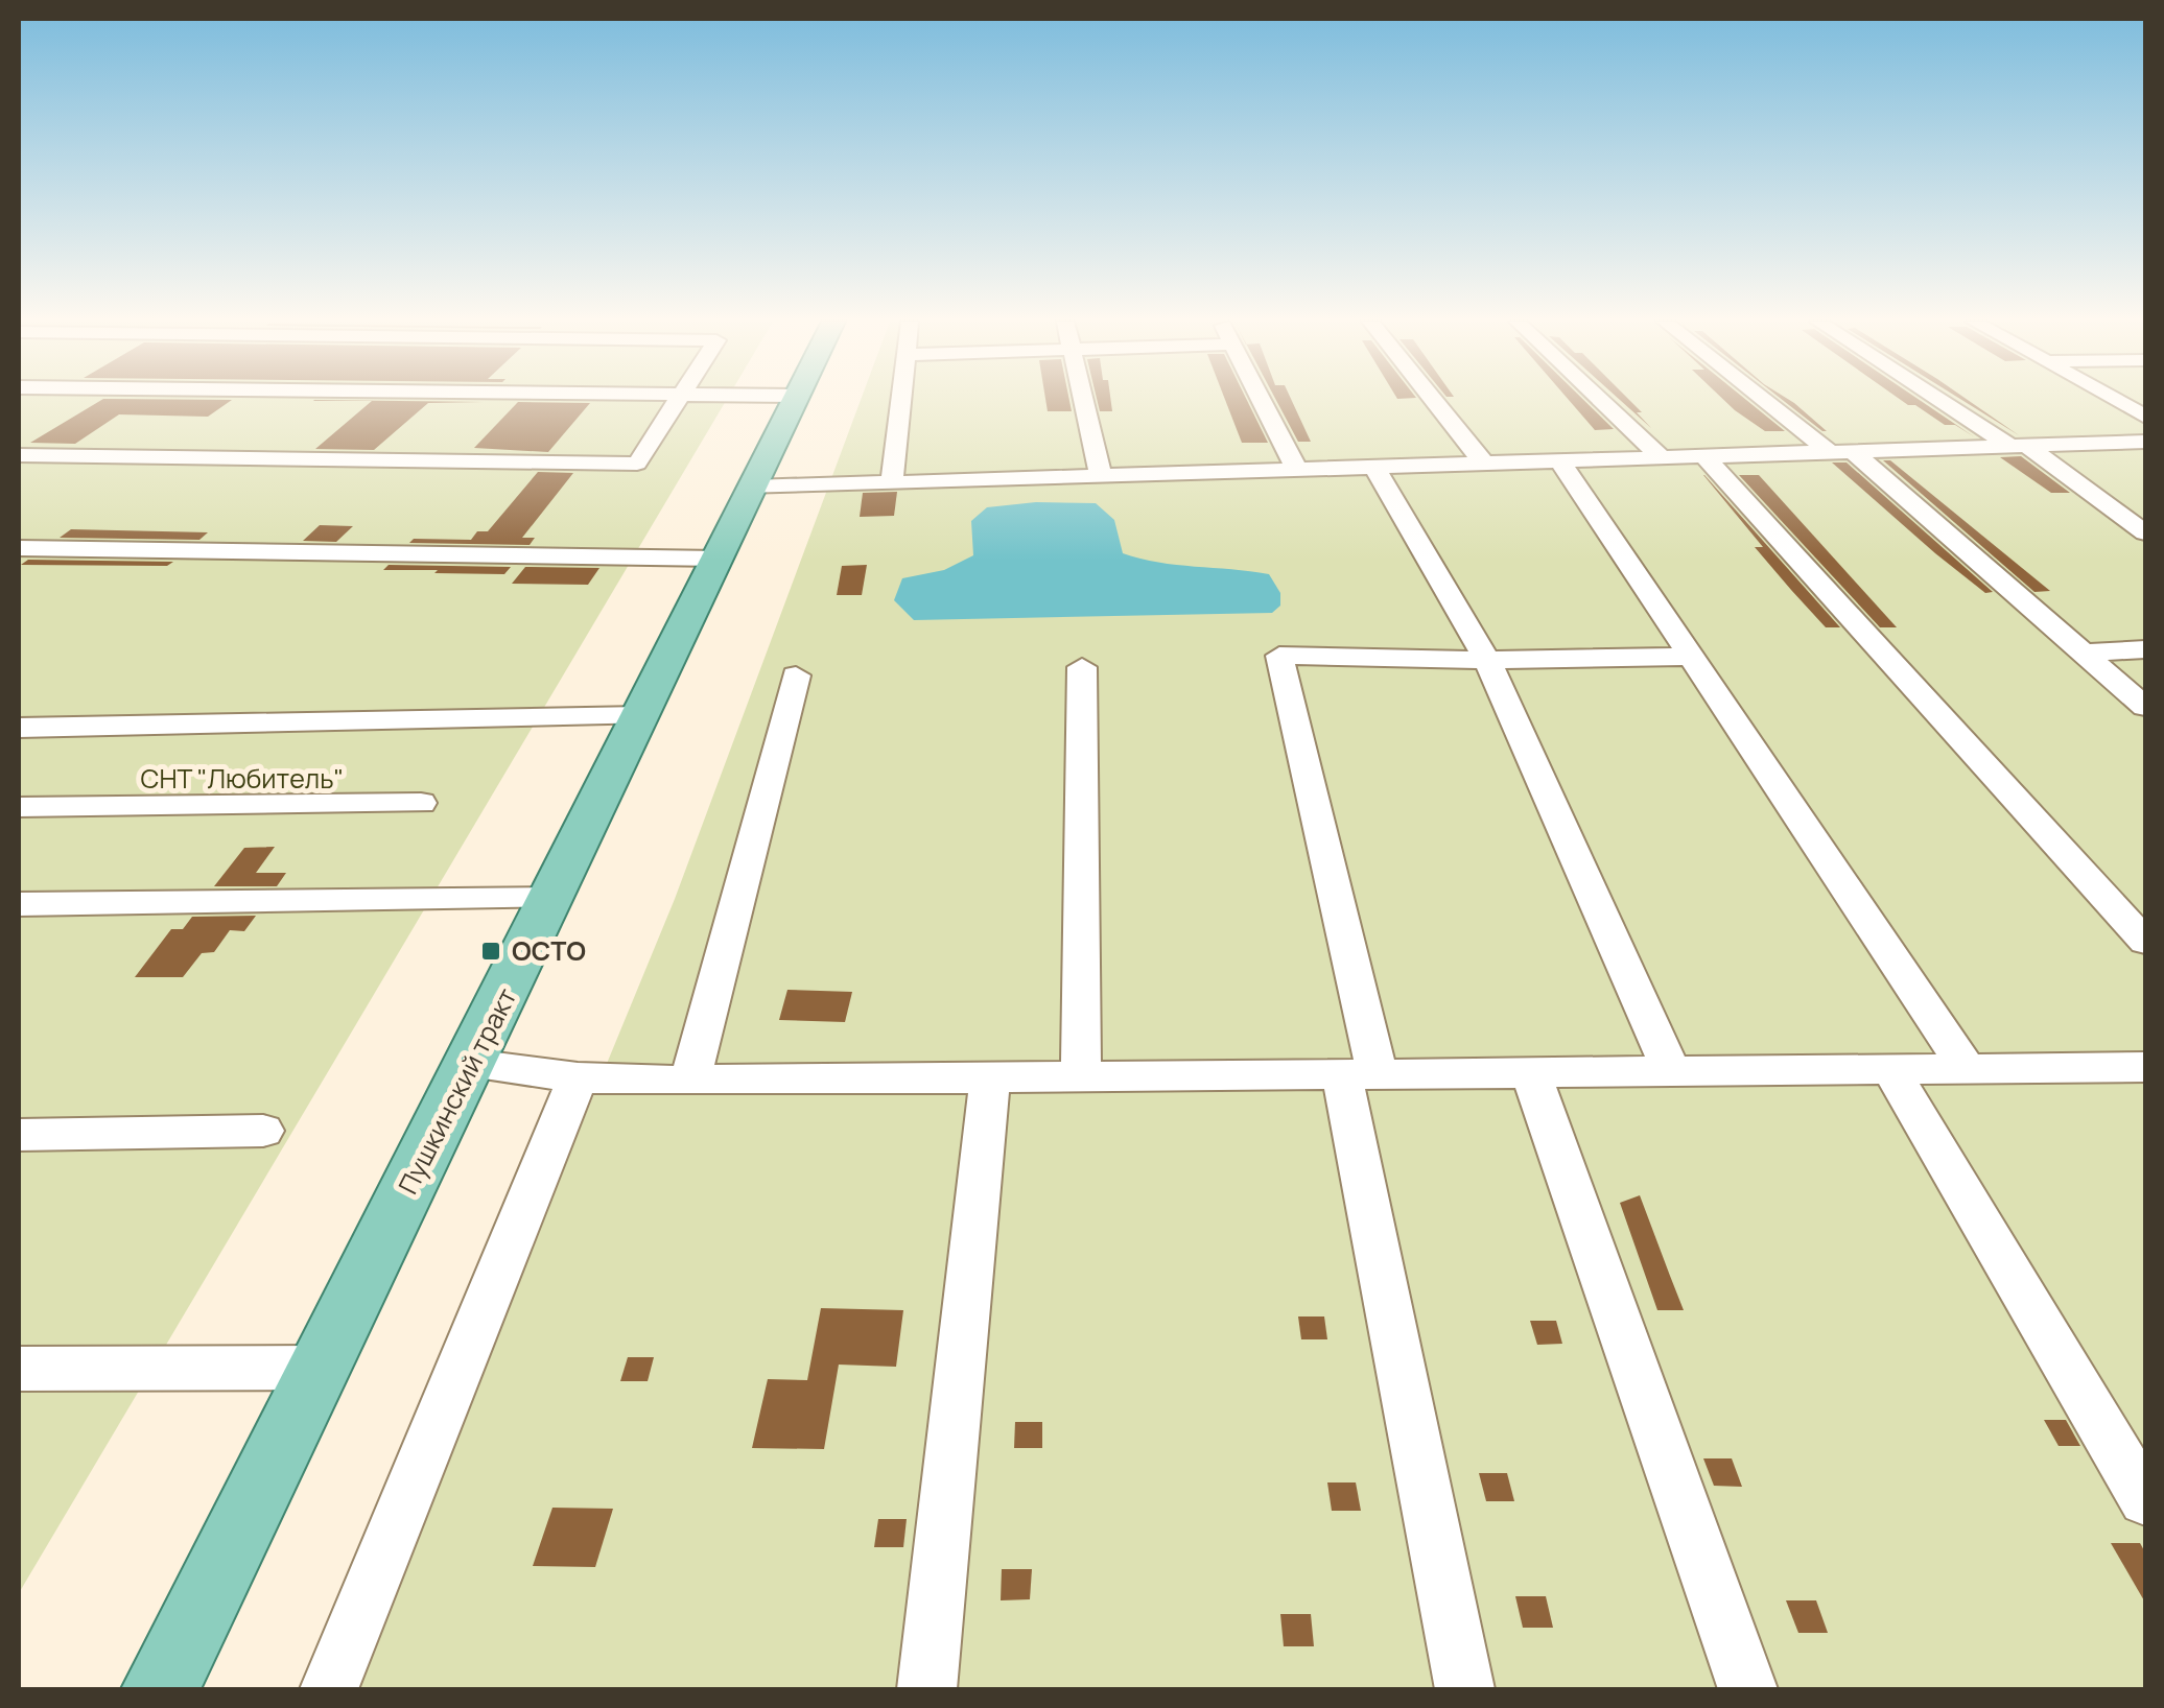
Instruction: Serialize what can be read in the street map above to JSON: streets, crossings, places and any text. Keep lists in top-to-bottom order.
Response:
{
  "streets": {
    "main road": ["Пушкинский тракт"]
  },
  "parks": ["СНТ \"Любитель\""],
  "places": {
    "transit": ["ОСТО"]
  }
}
